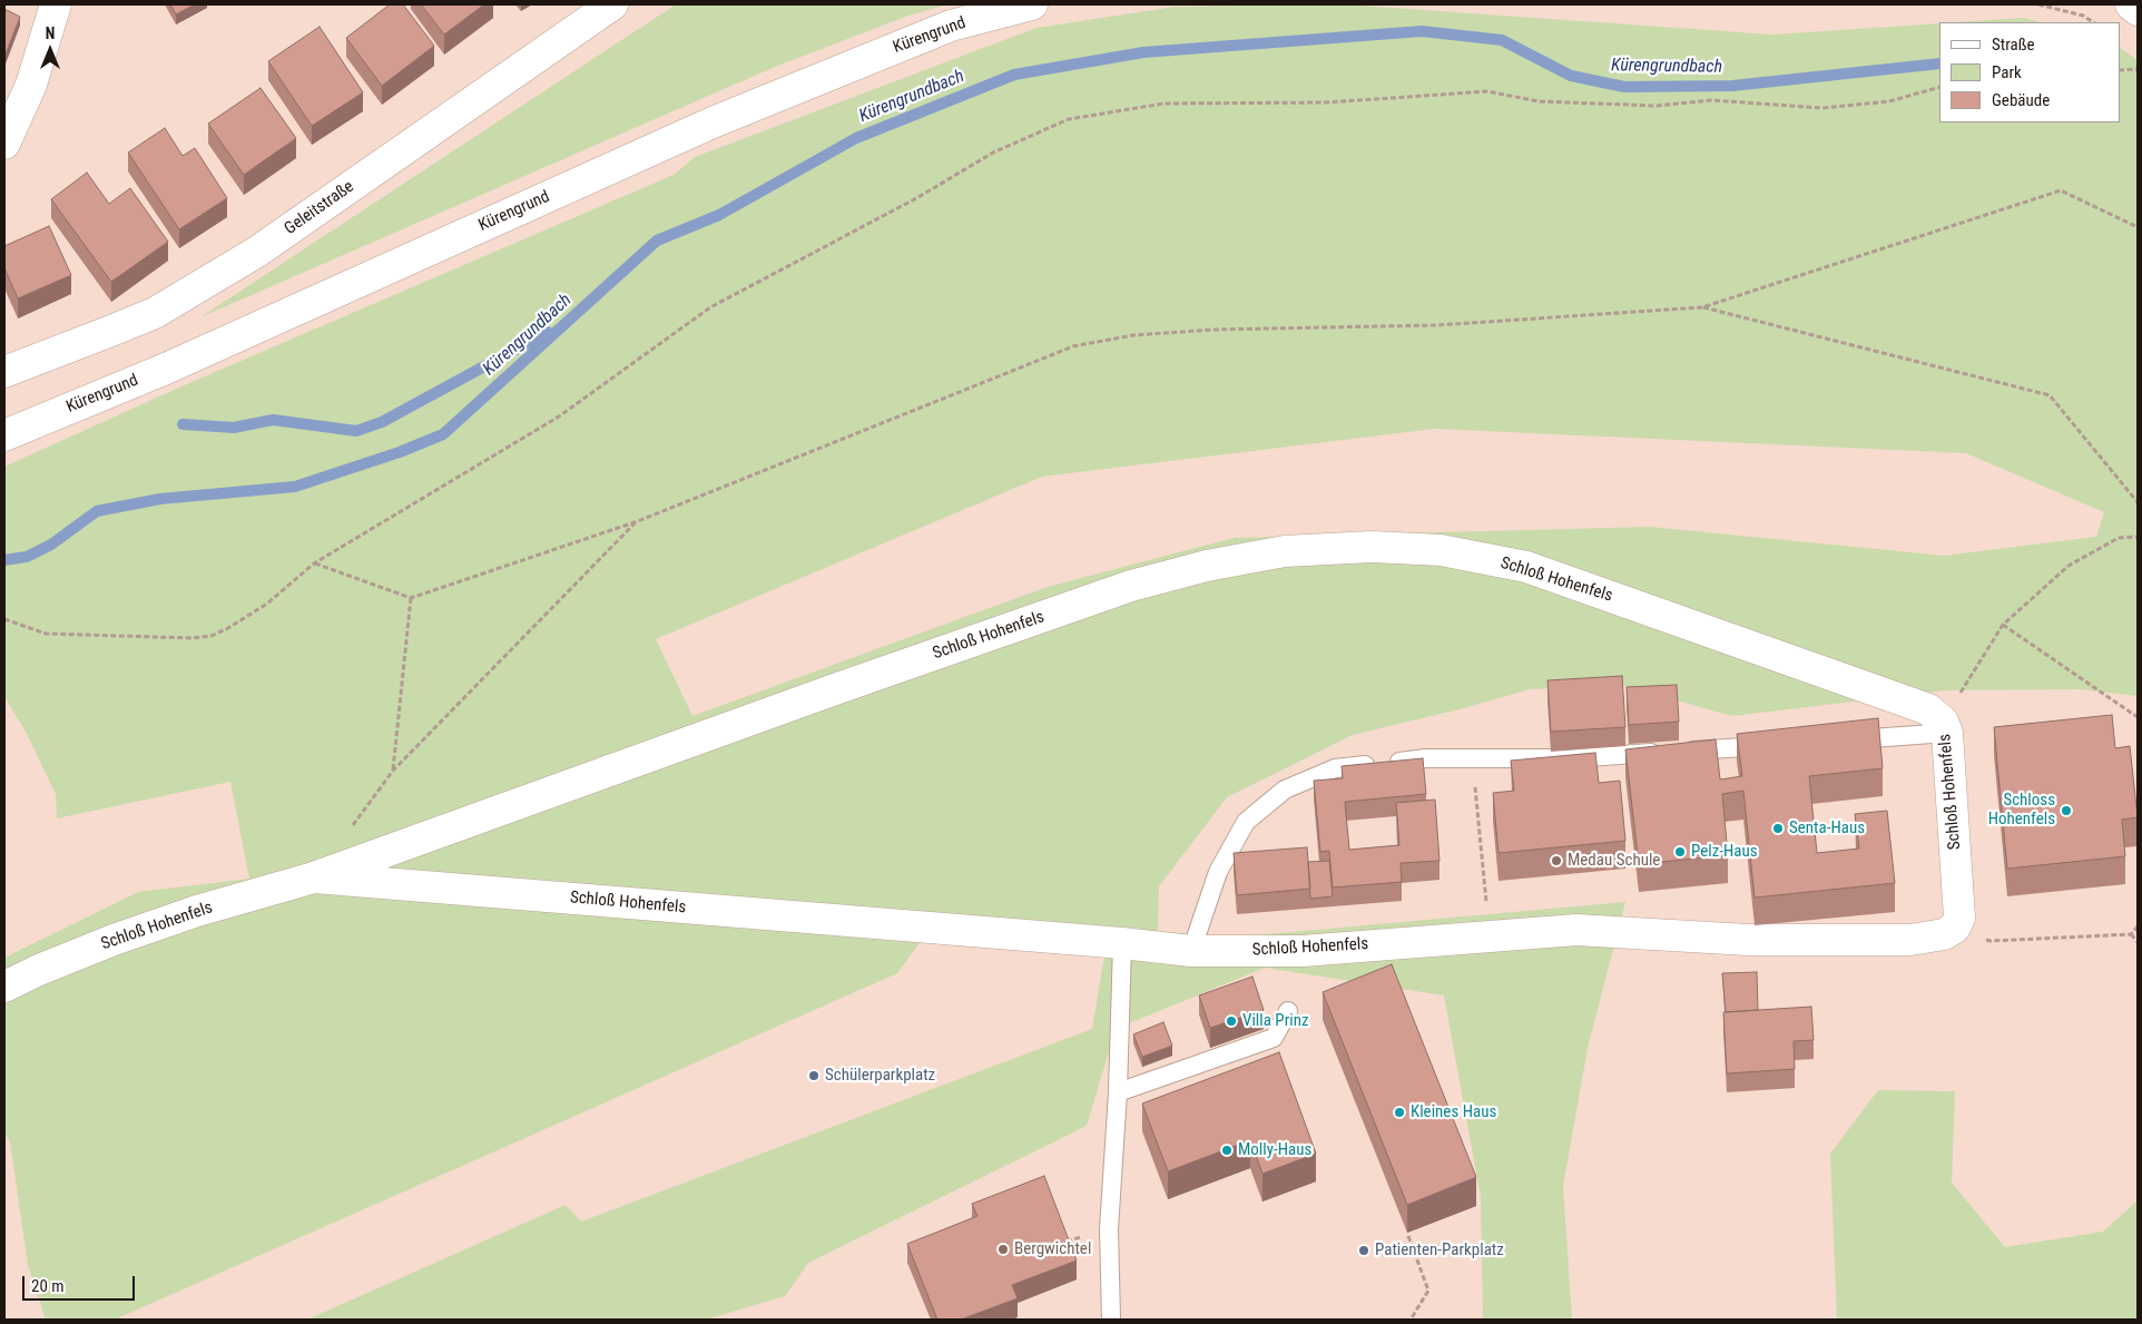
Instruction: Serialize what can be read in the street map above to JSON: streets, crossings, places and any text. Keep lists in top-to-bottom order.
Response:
{
  "streets": {
    "street": ["Kürengrund", "Geleitstraße", "Schloß Hohenfels"]
  },
  "water": ["Kürengrundbach"],
  "places": [
    "Schloss Hohenfels",
    "Senta-Haus",
    "Pelz-Haus",
    "Medau Schule",
    "Villa Prinz",
    "Schülerparkplatz",
    "Kleines Haus",
    "Molly-Haus",
    "Bergwichtel",
    "Patienten-Parkplatz"
  ],
  "legend": ["Straße", "Park", "Gebäude"],
  "scale_bar": "20 m",
  "north": "top"
}
